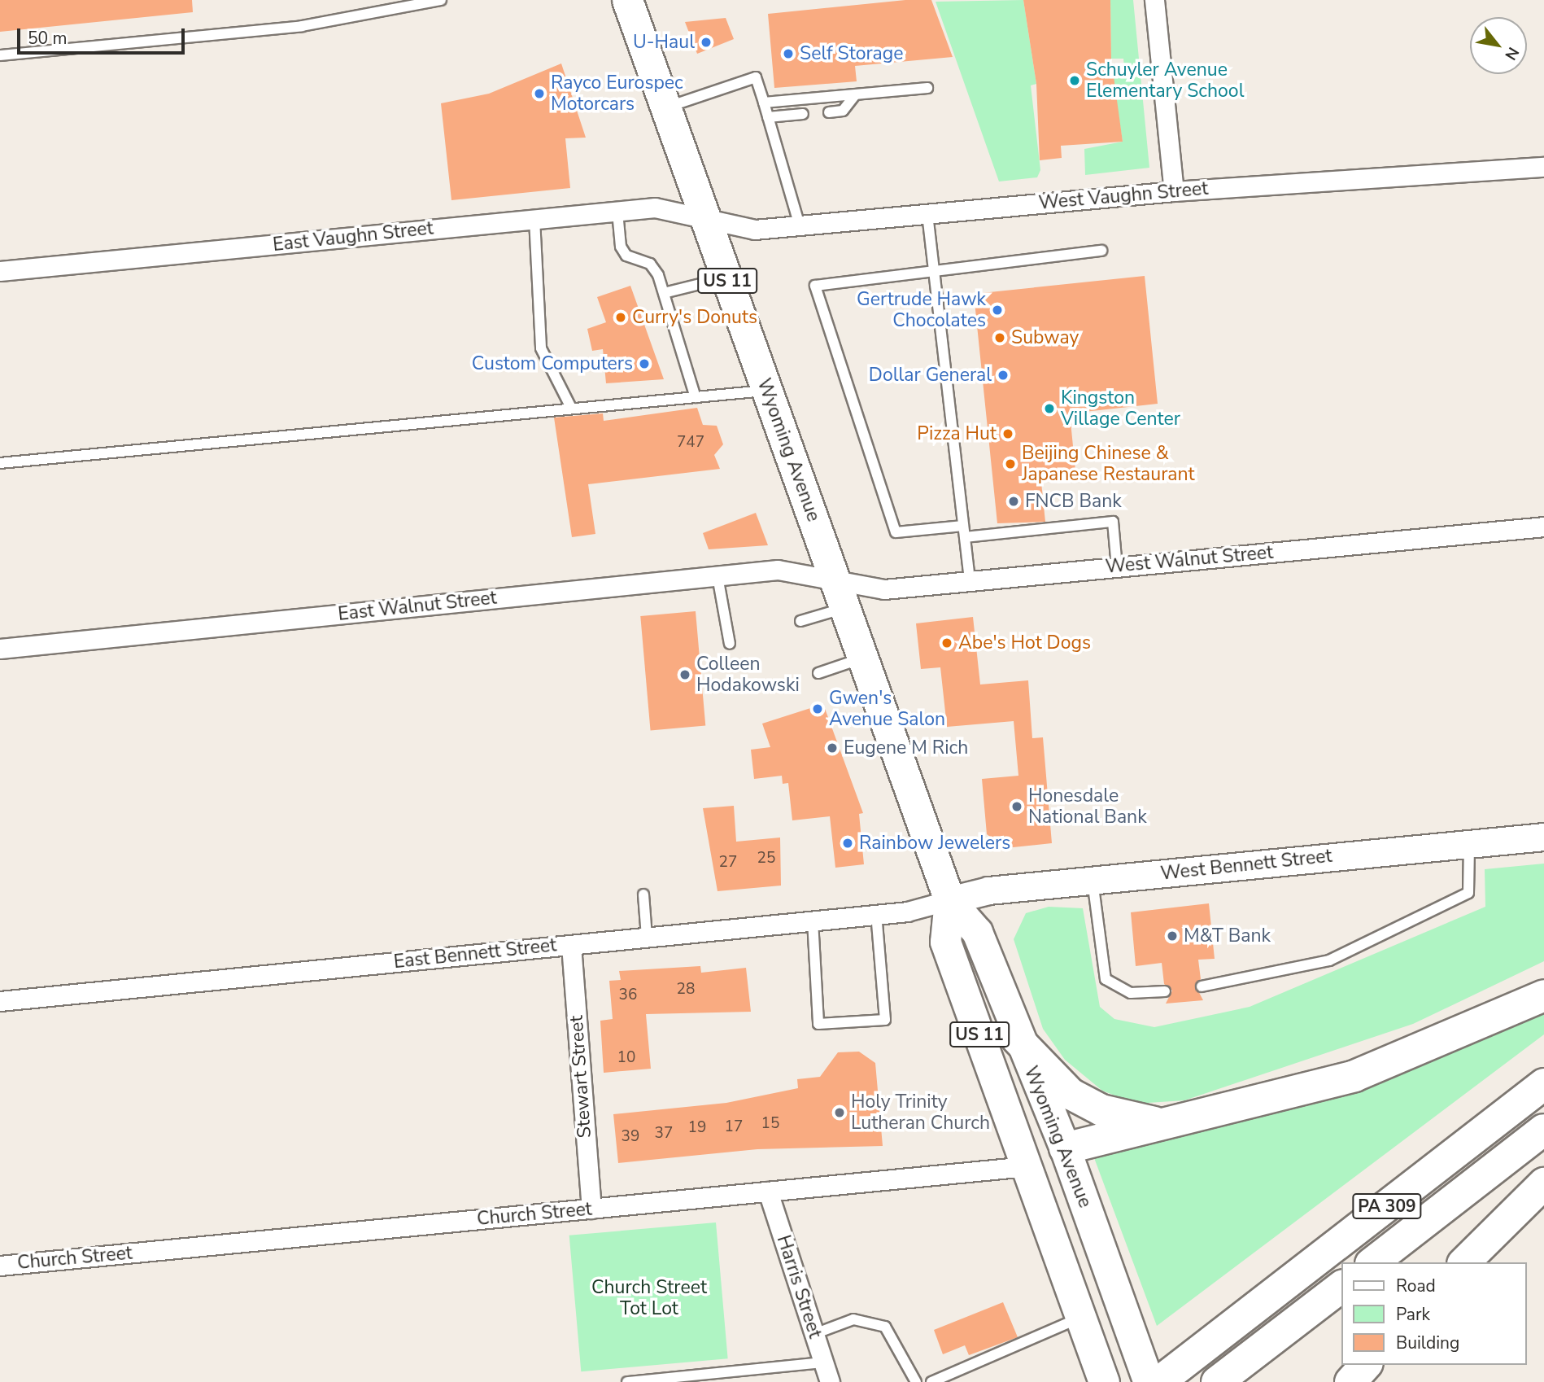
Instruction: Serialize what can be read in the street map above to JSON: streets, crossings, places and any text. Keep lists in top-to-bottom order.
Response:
{
  "streets": {
    "highway": ["PA 309"],
    "main road": ["US 11", "Wyoming Avenue", "Church Street"],
    "street": [
      "West Vaughn Street",
      "East Vaughn Street",
      "West Walnut Street",
      "East Walnut Street",
      "West Bennett Street",
      "East Bennett Street",
      "Stewart Street",
      "Harris Street"
    ]
  },
  "crossings": [
    ["West Vaughn Street", "East Vaughn Street"],
    ["West Vaughn Street", "Wyoming Avenue"],
    ["East Vaughn Street", "Wyoming Avenue"],
    ["Wyoming Avenue", "West Walnut Street"],
    ["Wyoming Avenue", "East Walnut Street"],
    ["Wyoming Avenue", "West Bennett Street"],
    ["Wyoming Avenue", "East Bennett Street"],
    ["Wyoming Avenue", "Church Street"],
    ["West Walnut Street", "East Walnut Street"],
    ["West Bennett Street", "East Bennett Street"],
    ["East Bennett Street", "Stewart Street"],
    ["Stewart Street", "Church Street"],
    ["Church Street", "Harris Street"]
  ],
  "parks": ["Church Street Tot Lot"],
  "places": [
    "U-Haul",
    "Self Storage",
    "Schuyler Avenue Elementary School",
    "Rayco Eurospec Motorcars",
    "Gertrude Hawk Chocolates",
    "Curry's Donuts",
    "Subway",
    "Custom Computers",
    "Dollar General",
    "Kingston Village Center",
    "Pizza Hut",
    "Beijing Chinese & Japanese Restaurant",
    "FNCB Bank",
    "Abe's Hot Dogs",
    "Colleen Hodakowski",
    "Gwen's Avenue Salon",
    "Eugene M Rich",
    "Honesdale National Bank",
    "Rainbow Jewelers",
    "M&T Bank",
    "Holy Trinity Lutheran Church"
  ],
  "house_numbers": [
    "747",
    "25",
    "27",
    "28",
    "36",
    "10",
    "15",
    "17",
    "19",
    "37",
    "39"
  ],
  "legend": ["Road", "Park", "Building"],
  "scale_bar": "50 m",
  "north": "bottom right"
}
